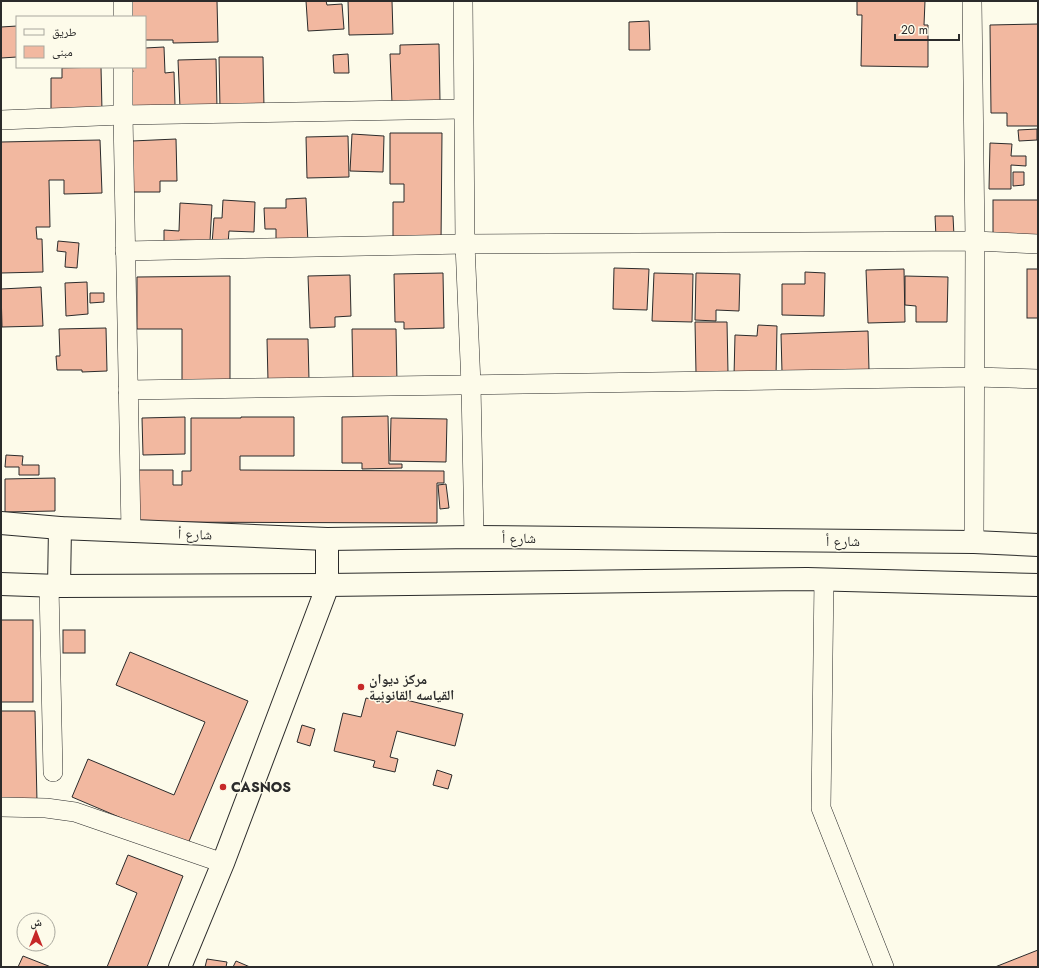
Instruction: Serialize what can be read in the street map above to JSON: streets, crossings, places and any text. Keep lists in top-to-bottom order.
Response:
{
  "streets": {
    "street": ["شارع أ"]
  },
  "places": ["مركز ديوان القياسه القانونية", "CASNOS"],
  "legend": ["طريق", "مبنى"],
  "scale_bar": "20 m",
  "north": "top"
}
